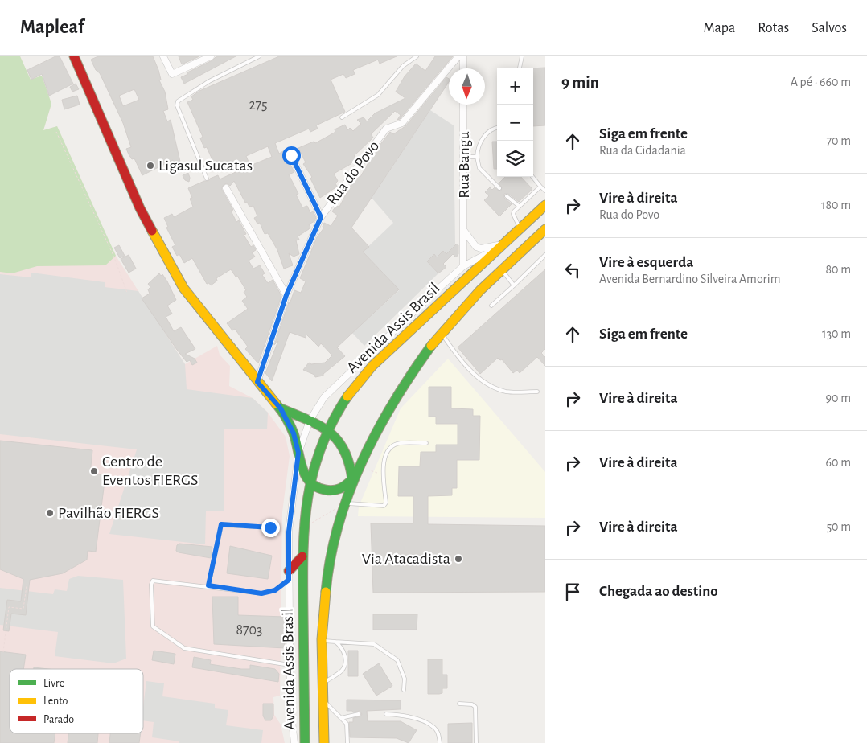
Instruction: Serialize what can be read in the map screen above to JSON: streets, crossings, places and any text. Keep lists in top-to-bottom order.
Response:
{
  "streets": {
    "main road": ["Avenida Assis Brasil"],
    "street": ["Rua Bangu", "Rua do Povo"]
  },
  "places": [
    "Ligasul Sucatas",
    "Centro de Eventos FIERGS",
    "Pavilhão FIERGS",
    "Via Atacadista"
  ],
  "house_numbers": ["275", "8703"],
  "legend": ["Livre", "Lento", "Parado"],
  "north": "bottom",
  "page": {
    "header": "Mapleaf",
    "nav": ["Mapa", "Rotas", "Salvos"],
    "heading": ["9 min", "A pé · 660 m"],
    "map_buttons": ["+", "−"],
    "list": [
      ["Siga em frente", "Rua da Cidadania", "70 m"],
      ["Vire à direita", "Rua do Povo", "180 m"],
      ["Vire à esquerda", "Avenida Bernardino Silveira Amorim", "80 m"],
      ["Siga em frente", "130 m"],
      ["Vire à direita", "90 m"],
      ["Vire à direita", "60 m"],
      ["Vire à direita", "50 m"],
      "Chegada ao destino"
    ]
  }
}
